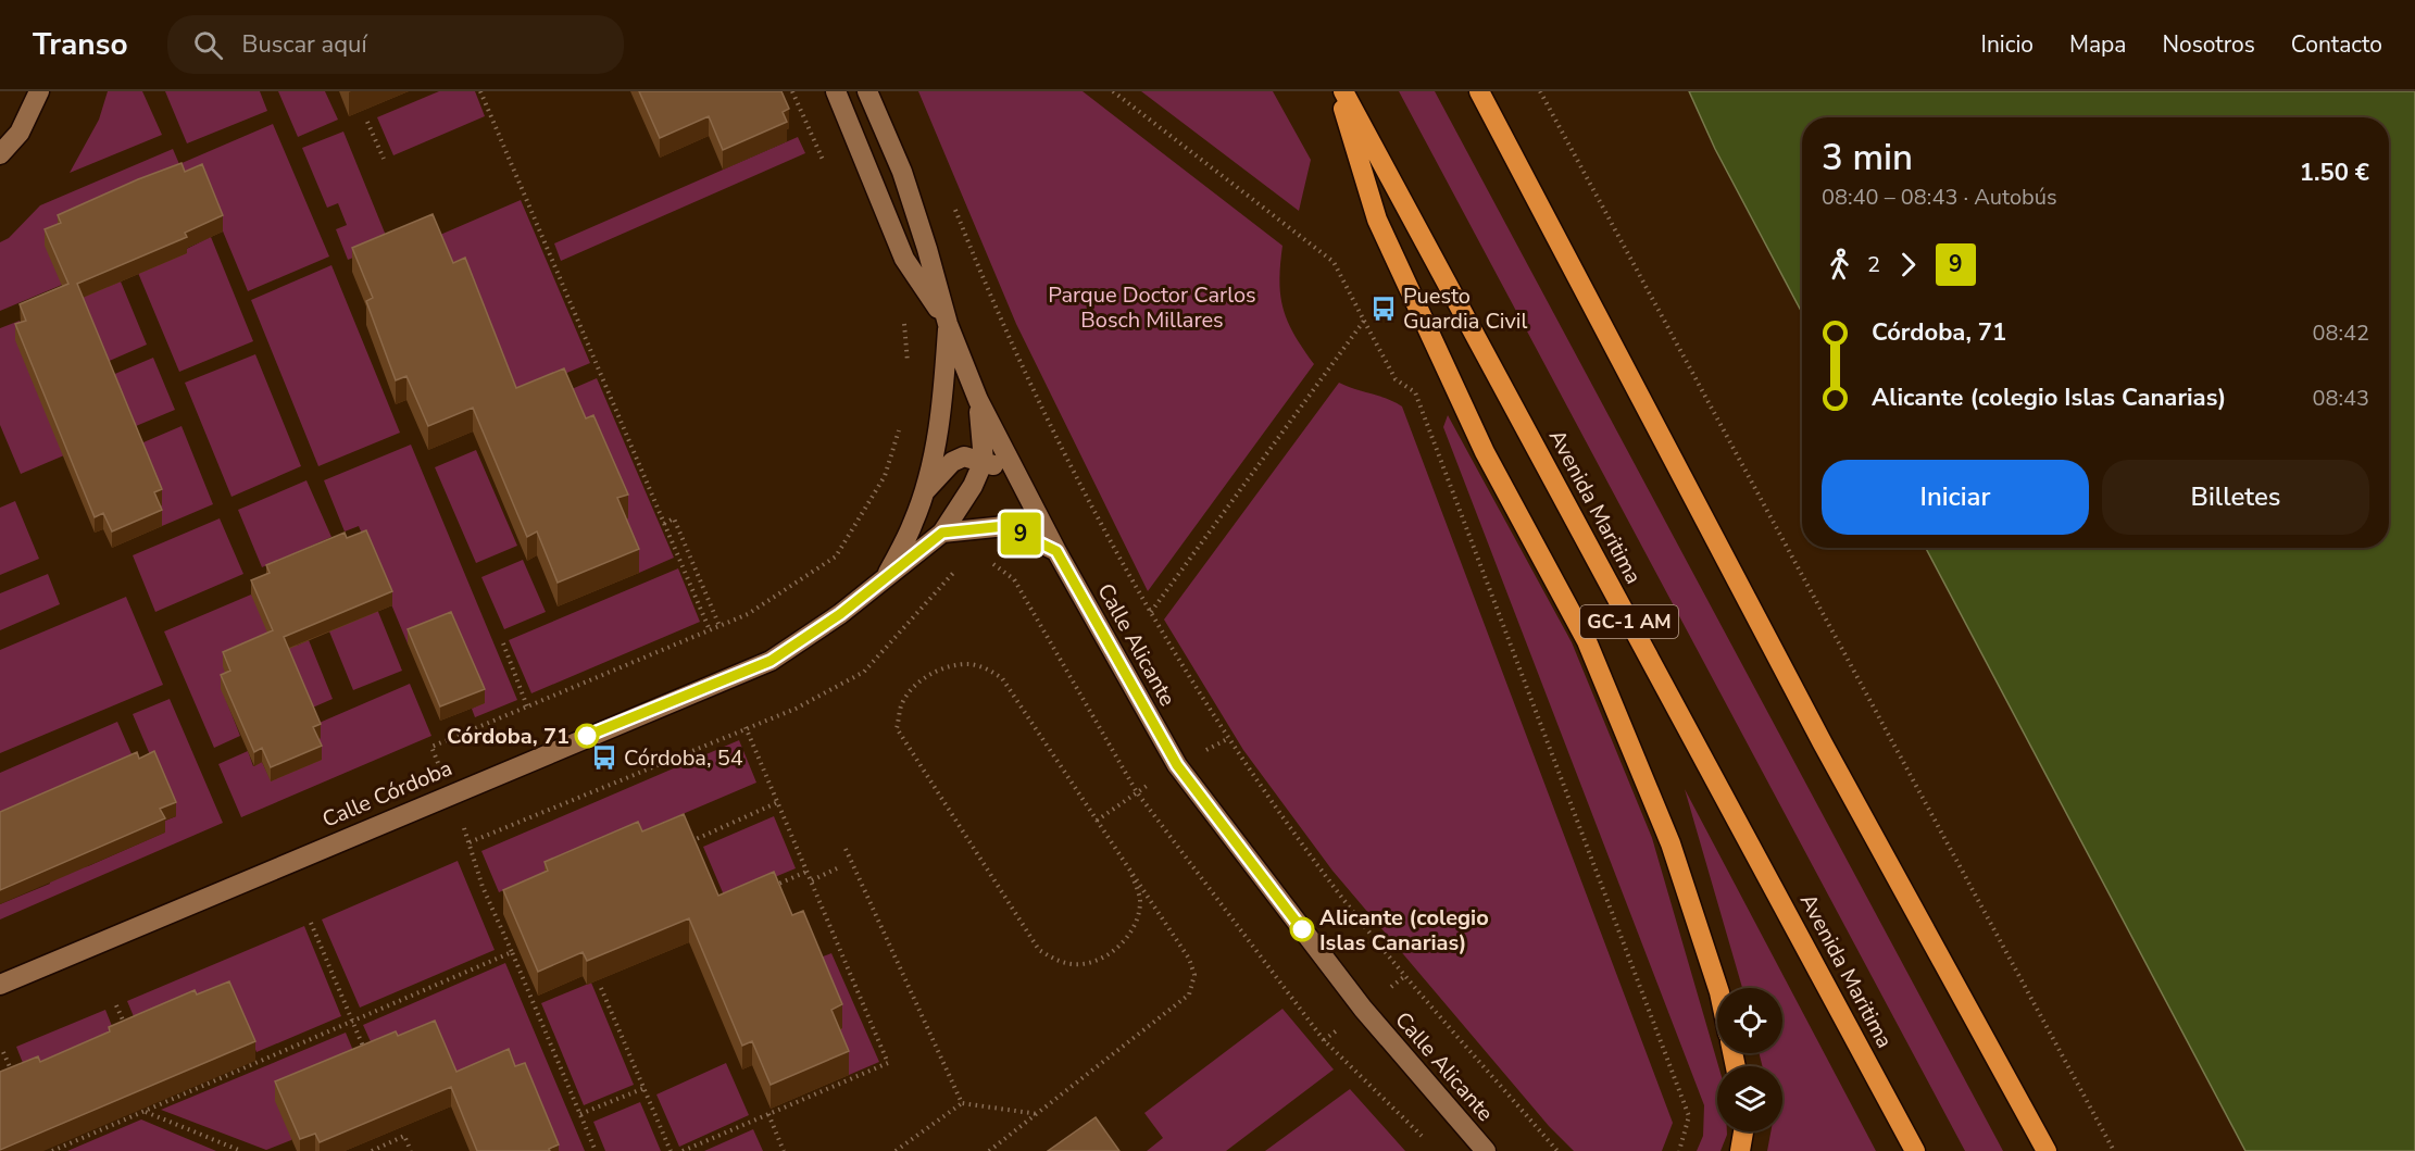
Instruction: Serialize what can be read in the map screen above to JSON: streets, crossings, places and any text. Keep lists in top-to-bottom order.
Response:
{
  "streets": {
    "highway": ["Avenida Maritima", "GC-1 AM"],
    "street": ["Calle Alicante", "Calle Córdoba"]
  },
  "crossings": [
    ["Calle Alicante", "Calle Córdoba"]
  ],
  "parks": ["Parque Doctor Carlos Bosch Millares"],
  "places": {
    "bus stop": ["Puesto Guardia Civil", "Córdoba, 54"],
    "other": ["Córdoba, 71", "Alicante (colegio Islas Canarias)"]
  },
  "lines": ["bus line 9"],
  "page": {
    "header": "Transo",
    "search": "Buscar aquí",
    "nav": [
      "Inicio",
      "Mapa",
      "Nosotros",
      "Contacto"
    ],
    "on_map": "9",
    "heading": ["3 min", "08:40 – 08:43 · Autobús", "1.50 €"],
    "legs": ["2", "9"],
    "list": [
      {
        "name": "Córdoba, 71",
        "value": "08:42"
      },
      {
        "name": "Alicante (colegio Islas Canarias)",
        "value": "08:43"
      }
    ],
    "buttons": ["Iniciar", "Billetes"]
  }
}
